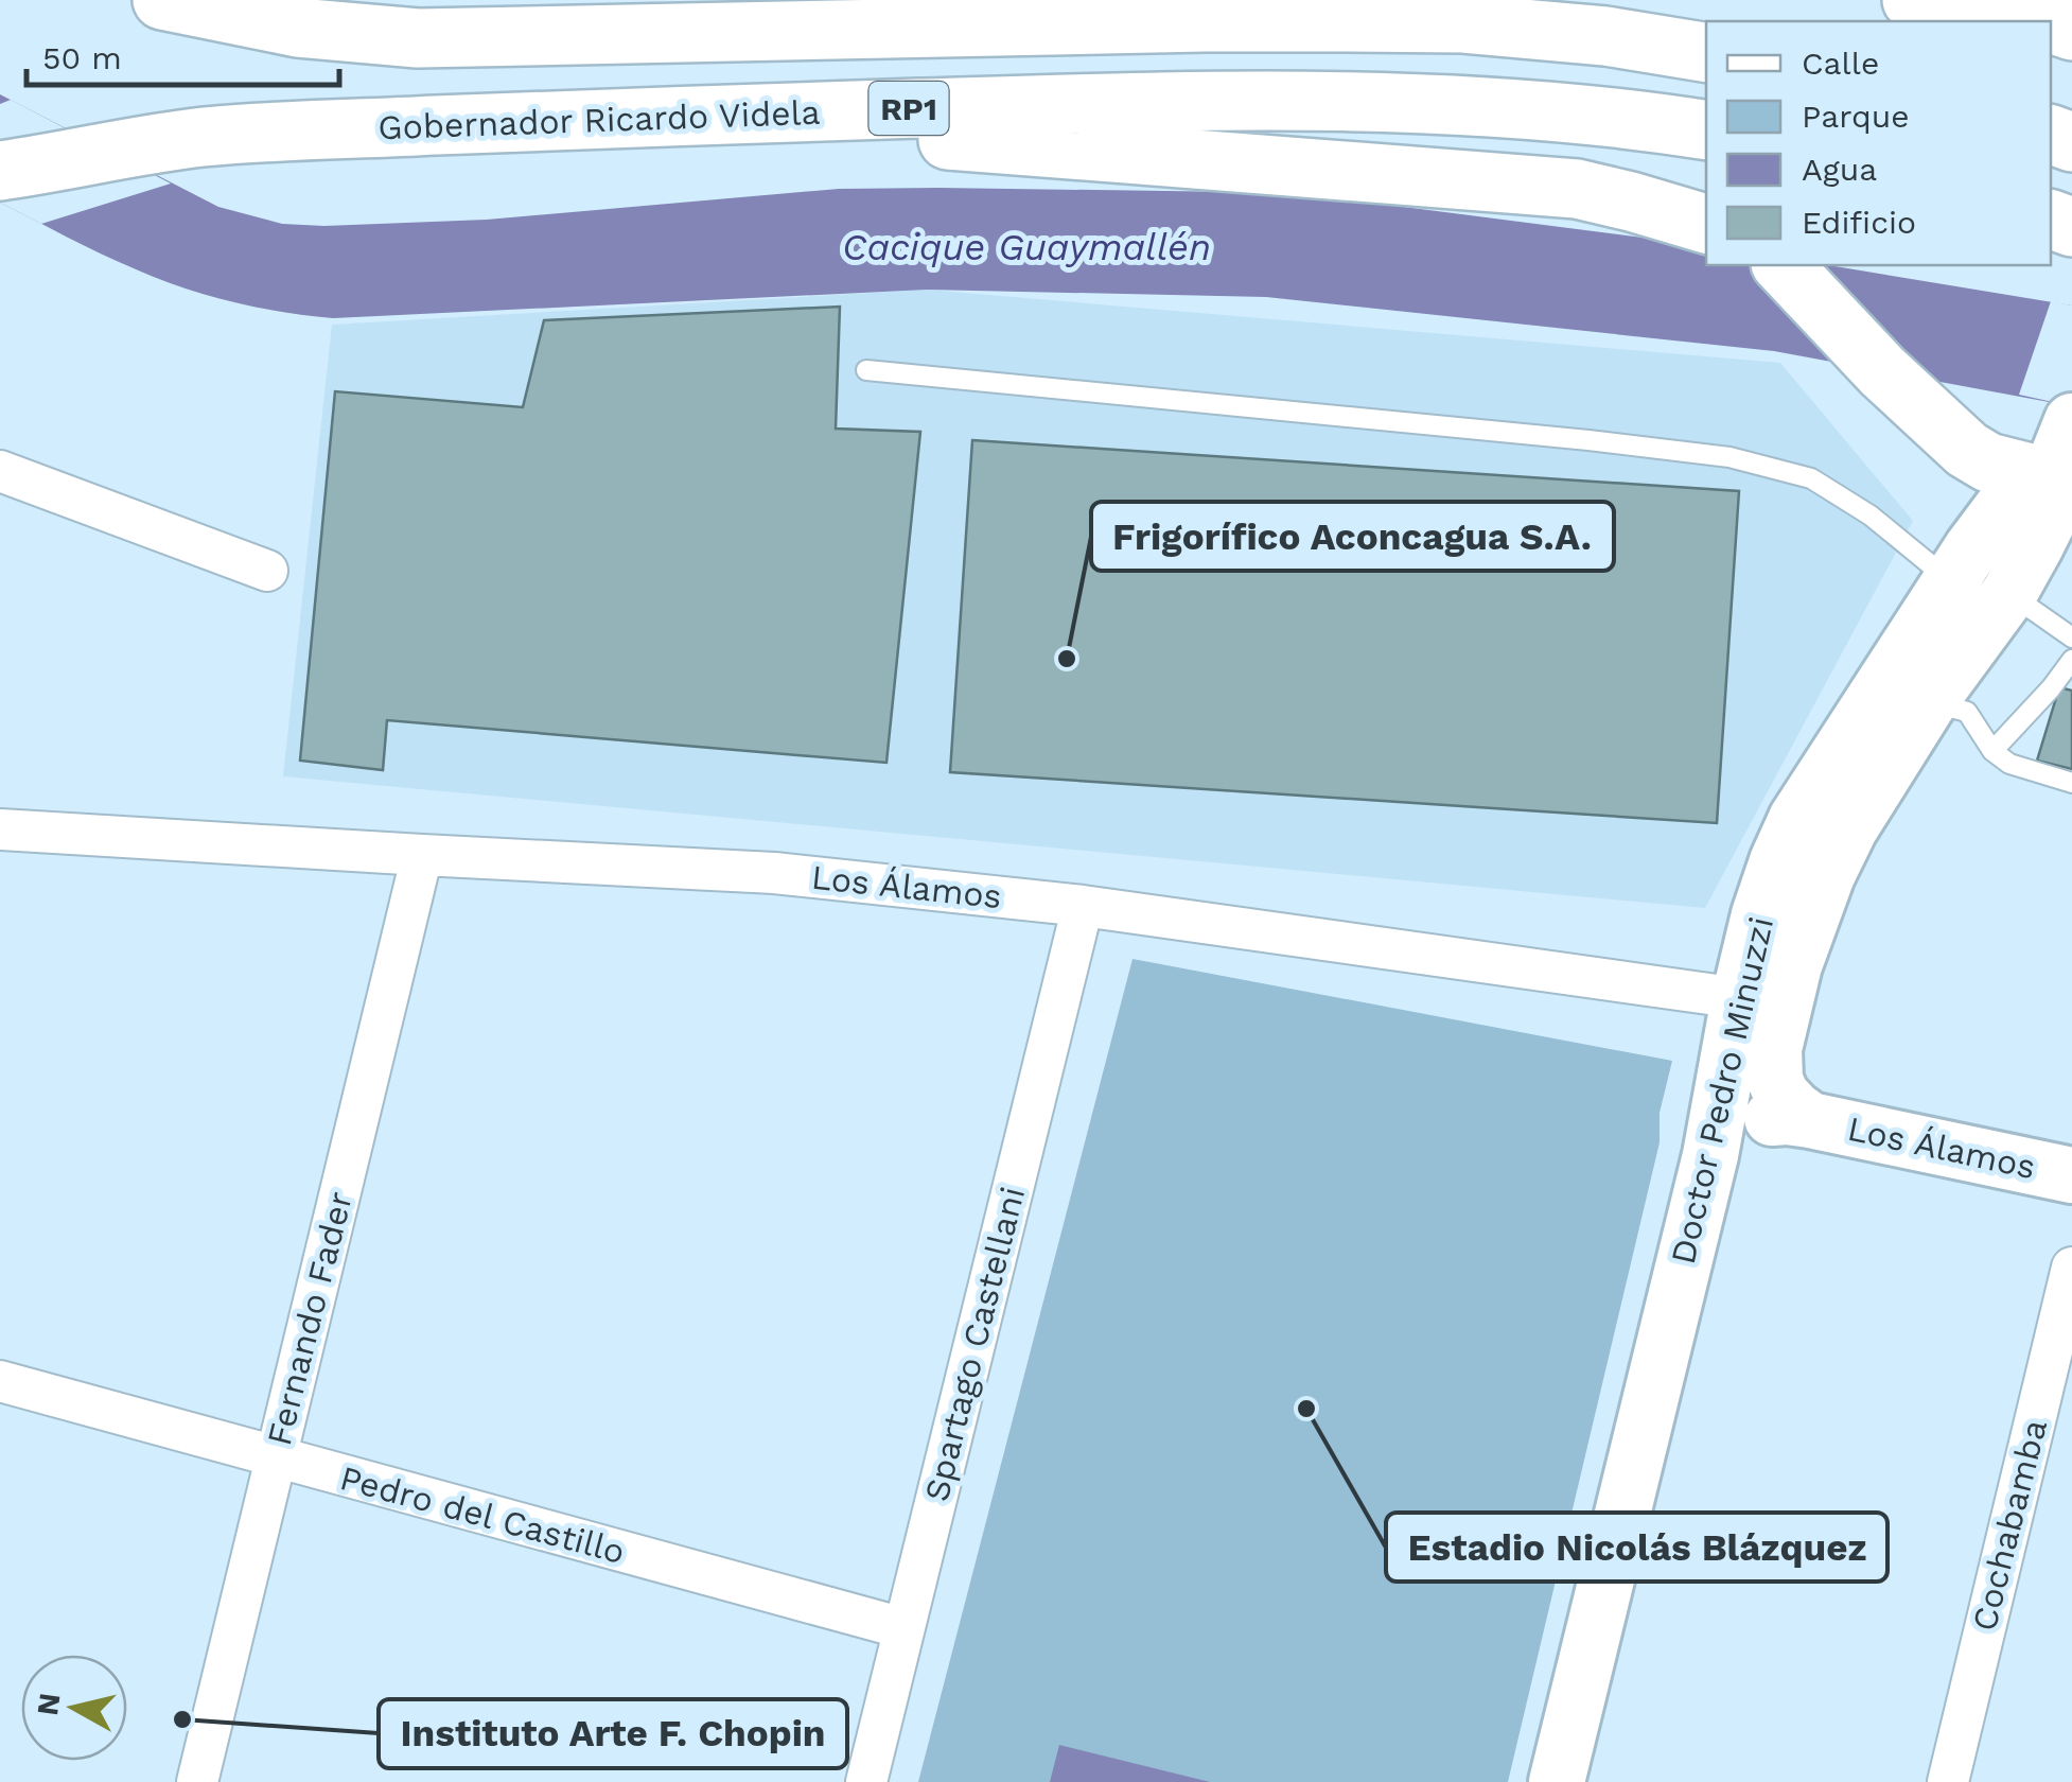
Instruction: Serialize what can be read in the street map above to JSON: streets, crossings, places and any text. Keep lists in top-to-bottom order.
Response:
{
  "streets": {
    "highway": ["RP1", "Gobernador Ricardo Videla"],
    "street": [
      "Los Álamos",
      "Doctor Pedro Minuzzi",
      "Fernando Fader",
      "Spartago Castellani",
      "Pedro del Castillo",
      "Cochabamba"
    ]
  },
  "crossings": [
    ["Los Álamos", "Doctor Pedro Minuzzi"],
    ["Los Álamos", "Fernando Fader"],
    ["Los Álamos", "Spartago Castellani"],
    ["Fernando Fader", "Pedro del Castillo"],
    ["Spartago Castellani", "Pedro del Castillo"]
  ],
  "water": ["Cacique Guaymallén"],
  "places": ["Frigorífico Aconcagua S.A.", "Estadio Nicolás Blázquez", "Instituto Arte F. Chopin"],
  "legend": [
    "Calle",
    "Parque",
    "Agua",
    "Edificio"
  ],
  "scale_bar": "50 m",
  "north": "left"
}
